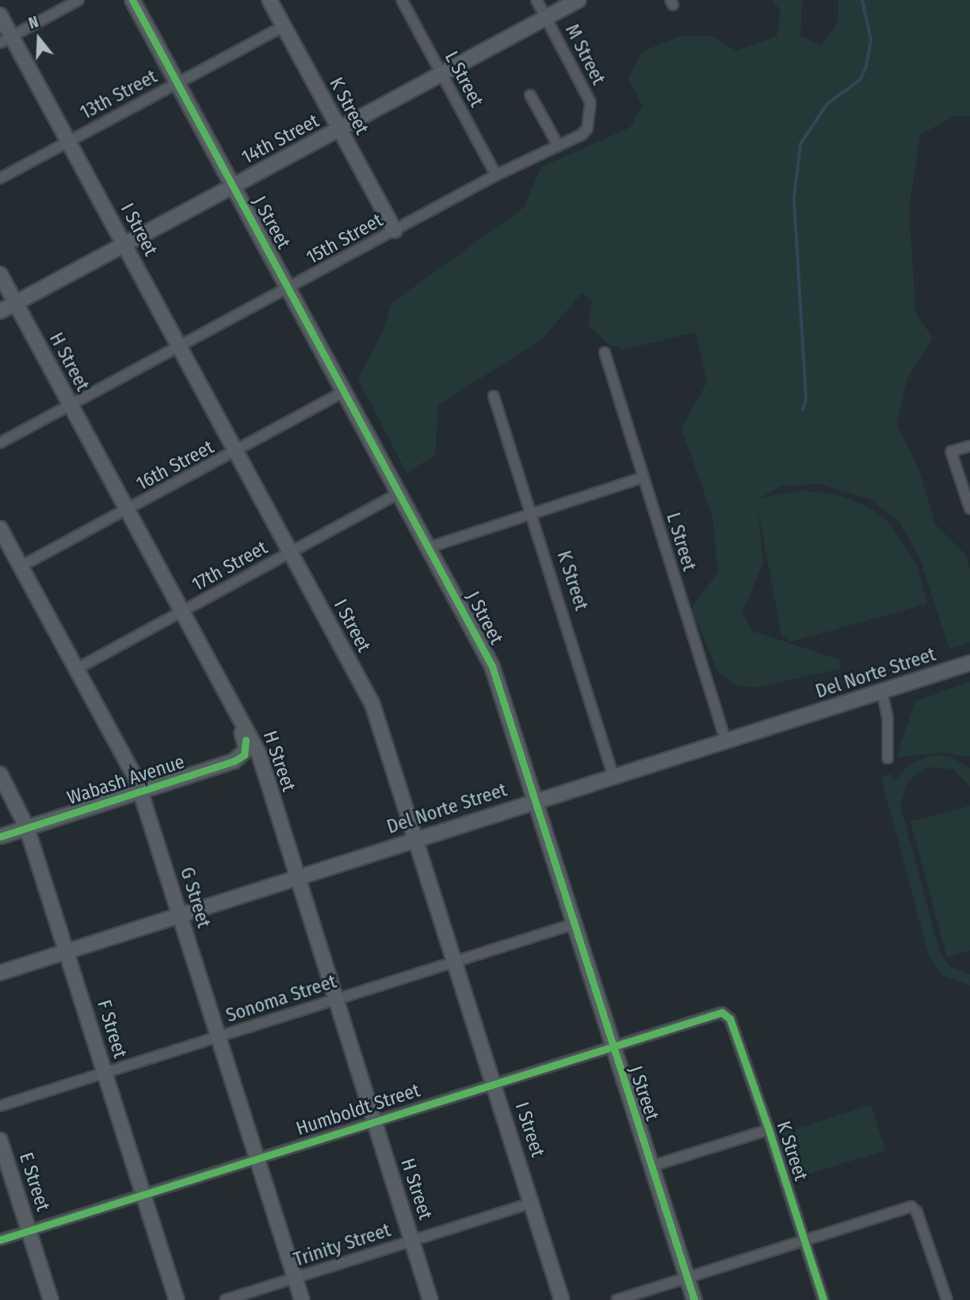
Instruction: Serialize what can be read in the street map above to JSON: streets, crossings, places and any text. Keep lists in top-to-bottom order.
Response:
{
  "streets": {
    "street": [
      "M Street",
      "L Street",
      "13th Street",
      "K Street",
      "14th Street",
      "J Street",
      "I Street",
      "15th Street",
      "H Street",
      "16th Street",
      "17th Street",
      "Del Norte Street",
      "Wabash Avenue",
      "G Street",
      "Sonoma Street",
      "F Street",
      "Humboldt Street",
      "E Street",
      "Trinity Street"
    ]
  },
  "crossings": [
    ["M Street", "14th Street"],
    ["M Street", "15th Street"],
    ["L Street", "14th Street"],
    ["L Street", "15th Street"],
    ["L Street", "Del Norte Street"],
    ["13th Street", "K Street"],
    ["13th Street", "J Street"],
    ["13th Street", "I Street"],
    ["K Street", "14th Street"],
    ["K Street", "15th Street"],
    ["K Street", "Del Norte Street"],
    ["K Street", "Humboldt Street"],
    ["14th Street", "J Street"],
    ["14th Street", "I Street"],
    ["14th Street", "H Street"],
    ["J Street", "15th Street"],
    ["J Street", "16th Street"],
    ["J Street", "17th Street"],
    ["J Street", "Del Norte Street"],
    ["J Street", "Sonoma Street"],
    ["J Street", "Humboldt Street"],
    ["I Street", "15th Street"],
    ["I Street", "16th Street"],
    ["I Street", "17th Street"],
    ["I Street", "Del Norte Street"],
    ["I Street", "Sonoma Street"],
    ["I Street", "Humboldt Street"],
    ["I Street", "Trinity Street"],
    ["15th Street", "H Street"],
    ["H Street", "16th Street"],
    ["H Street", "17th Street"],
    ["H Street", "Del Norte Street"],
    ["H Street", "Sonoma Street"],
    ["H Street", "Humboldt Street"],
    ["H Street", "Trinity Street"],
    ["16th Street", "G Street"],
    ["17th Street", "G Street"],
    ["Del Norte Street", "G Street"],
    ["Del Norte Street", "F Street"],
    ["Wabash Avenue", "G Street"],
    ["Wabash Avenue", "F Street"],
    ["G Street", "Sonoma Street"],
    ["G Street", "Humboldt Street"],
    ["G Street", "Trinity Street"],
    ["Sonoma Street", "F Street"],
    ["F Street", "Humboldt Street"],
    ["Humboldt Street", "E Street"]
  ],
  "north": "top"
}
